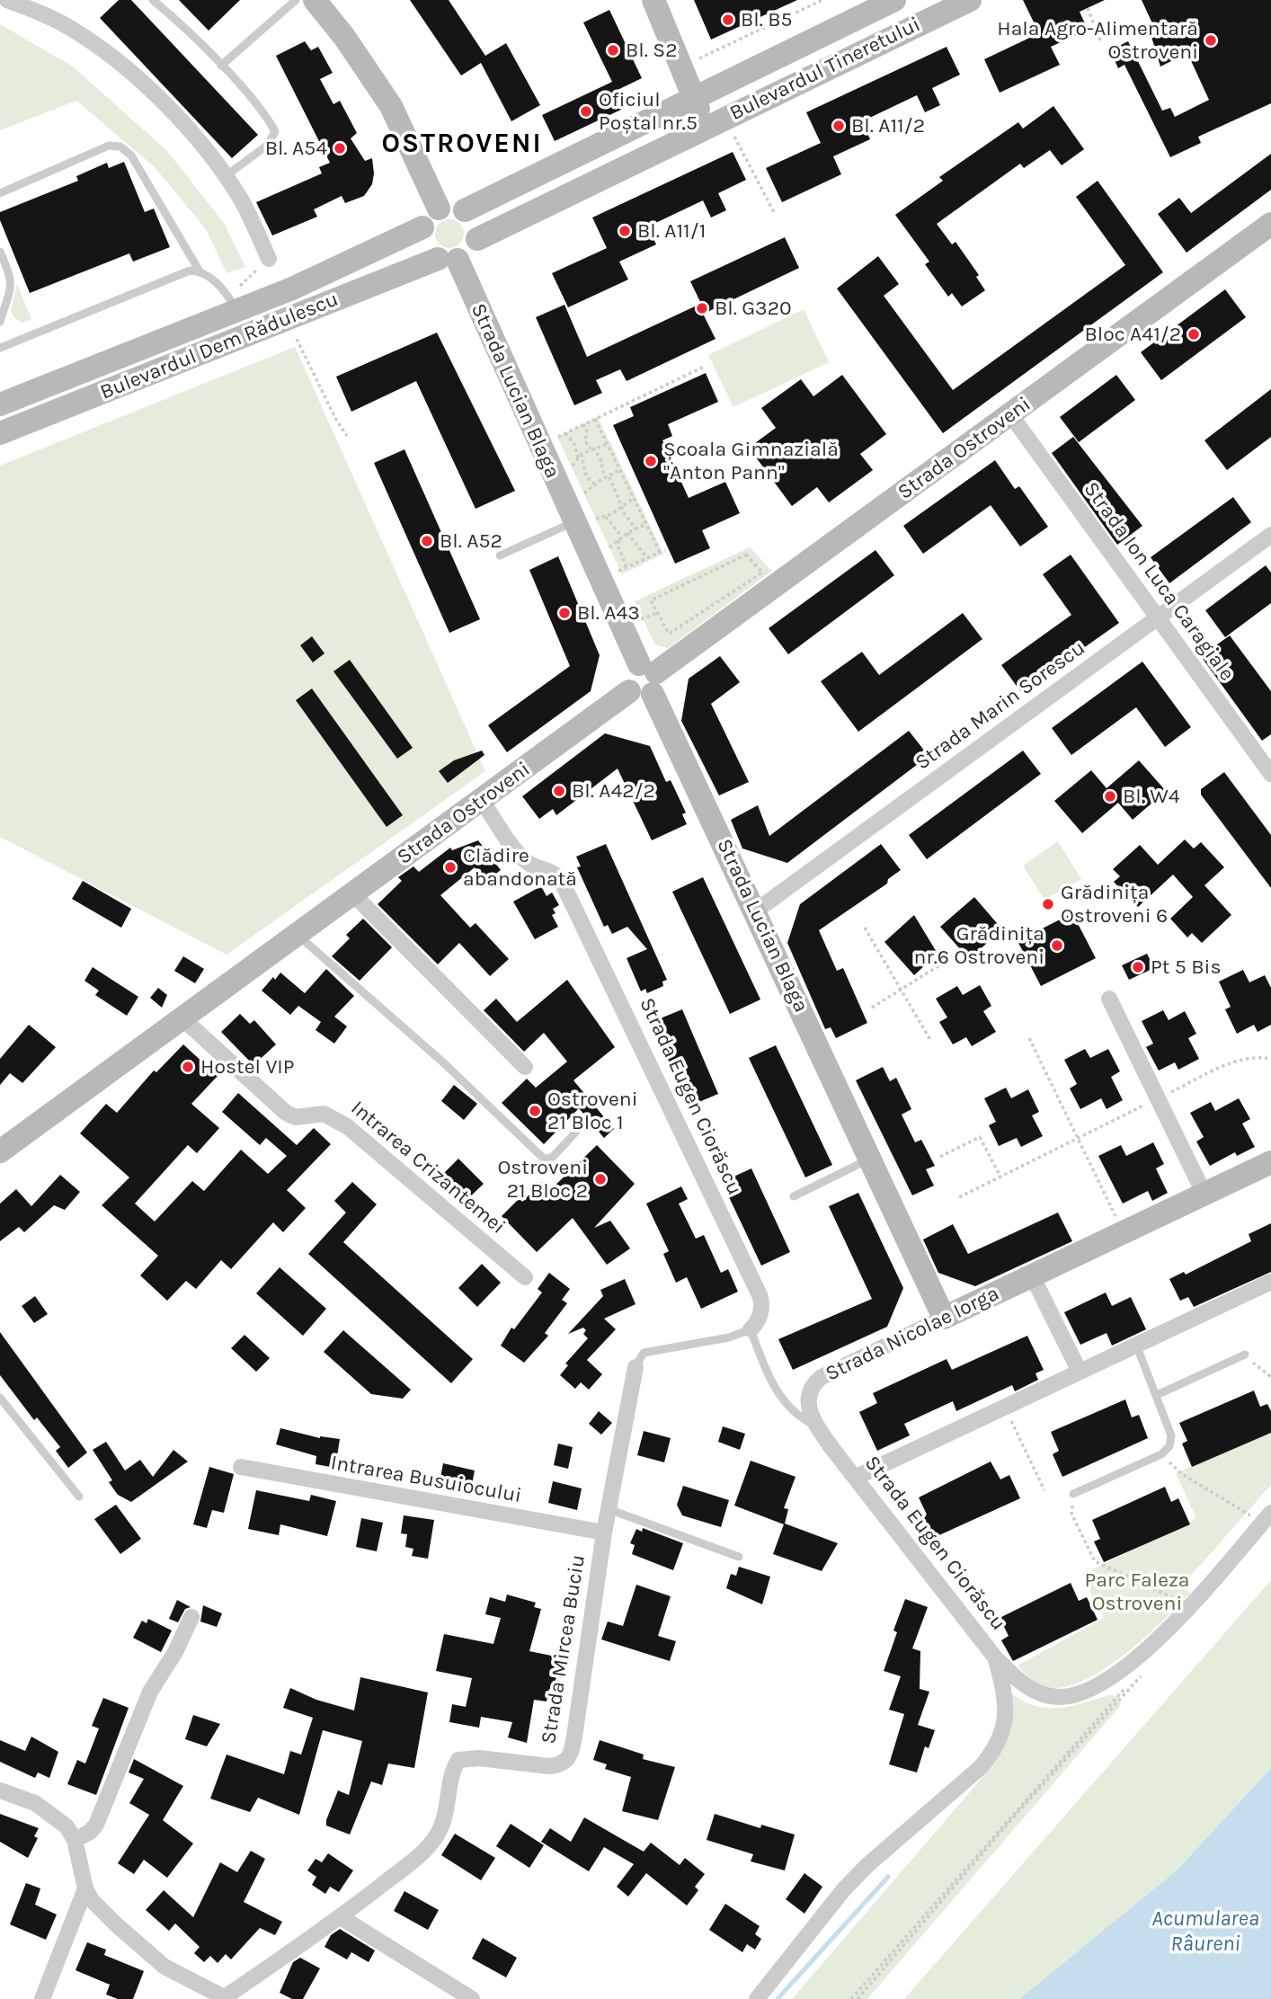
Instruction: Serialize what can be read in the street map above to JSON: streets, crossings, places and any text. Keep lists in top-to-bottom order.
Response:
{
  "streets": {
    "street": [
      "Bulevardul Tineretului",
      "Bulevardul Dem Rădulescu",
      "Strada Lucian Blaga",
      "Strada Ostroveni",
      "Strada Ion Luca Caragiale",
      "Strada Marin Sorescu",
      "Strada Eugen Ciorăscu",
      "Intrarea Crizantemei",
      "Strada Nicolae Iorga",
      "Intrarea Busuiocului",
      "Strada Mircea Buciu"
    ]
  },
  "crossings": [
    ["Bulevardul Tineretului", "Bulevardul Dem Rădulescu"],
    ["Bulevardul Tineretului", "Strada Lucian Blaga"],
    ["Bulevardul Dem Rădulescu", "Strada Lucian Blaga"],
    ["Strada Lucian Blaga", "Strada Ostroveni"],
    ["Strada Lucian Blaga", "Strada Marin Sorescu"],
    ["Strada Lucian Blaga", "Strada Nicolae Iorga"],
    ["Strada Ostroveni", "Strada Ion Luca Caragiale"],
    ["Strada Ostroveni", "Strada Eugen Ciorăscu"],
    ["Strada Ostroveni", "Intrarea Crizantemei"],
    ["Strada Ion Luca Caragiale", "Strada Marin Sorescu"],
    ["Strada Eugen Ciorăscu", "Strada Nicolae Iorga"],
    ["Strada Eugen Ciorăscu", "Strada Mircea Buciu"],
    ["Intrarea Busuiocului", "Strada Mircea Buciu"]
  ],
  "districts": ["OSTROVENI"],
  "water": ["Acumularea Râureni"],
  "parks": ["Parc Faleza Ostroveni"],
  "places": [
    "Bl. B5",
    "Hala Agro-Alimentară Ostroveni",
    "Bl. S2",
    "Oficiul Poștal nr.5",
    "Bl. A11/2",
    "Bl. A54",
    "Bl. A11/1",
    "Bl. G320",
    "Bloc A41/2",
    "Școala Gimnazială \"Anton Pann\"",
    "Bl. A52",
    "Bl. A43",
    "Bl. A42/2",
    "Bl. W4",
    "Clădire abandonată",
    "Grădinița Ostroveni 6",
    "Grădinița nr.6 Ostroveni",
    "Pt 5 Bis",
    "Hostel VIP",
    "Ostroveni 21 Bloc 1",
    "Ostroveni 21 Bloc 2"
  ]
}
